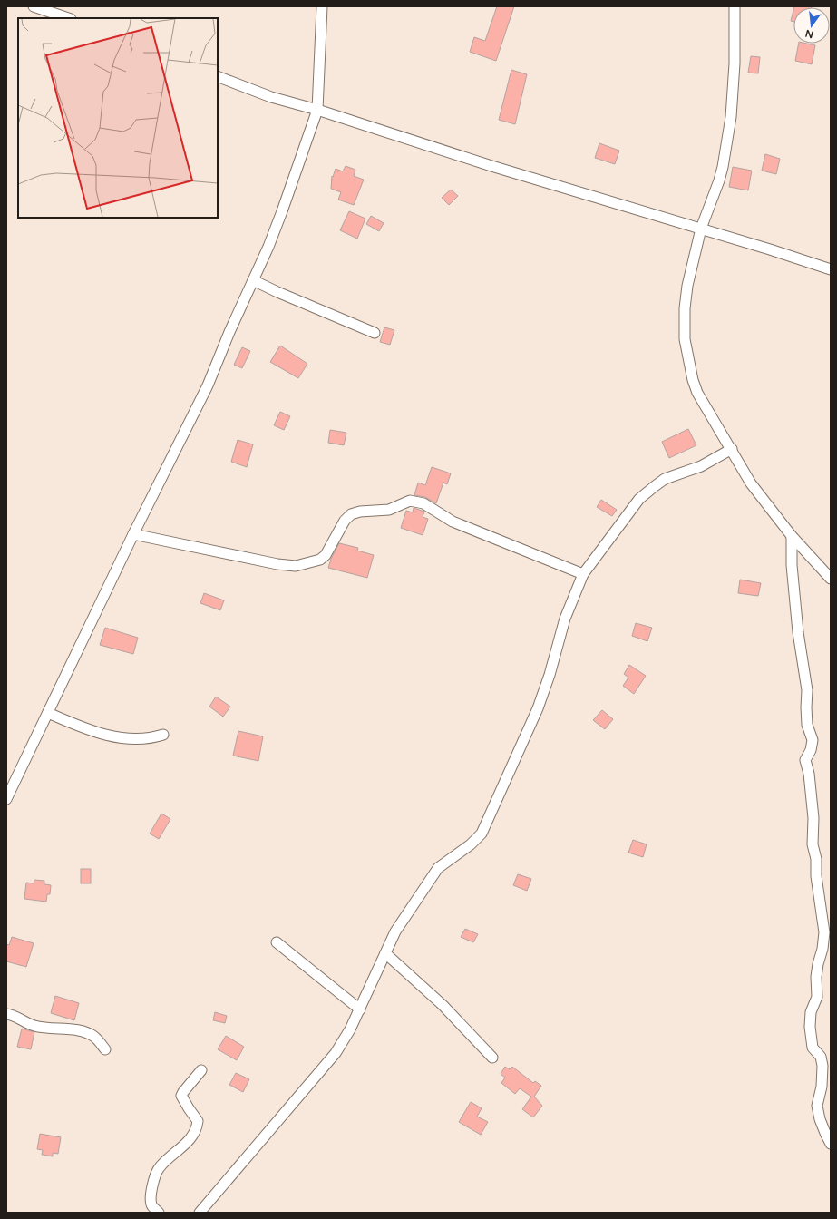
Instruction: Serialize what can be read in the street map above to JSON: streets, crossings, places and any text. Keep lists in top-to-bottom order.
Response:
{
  "north": "bottom"
}
